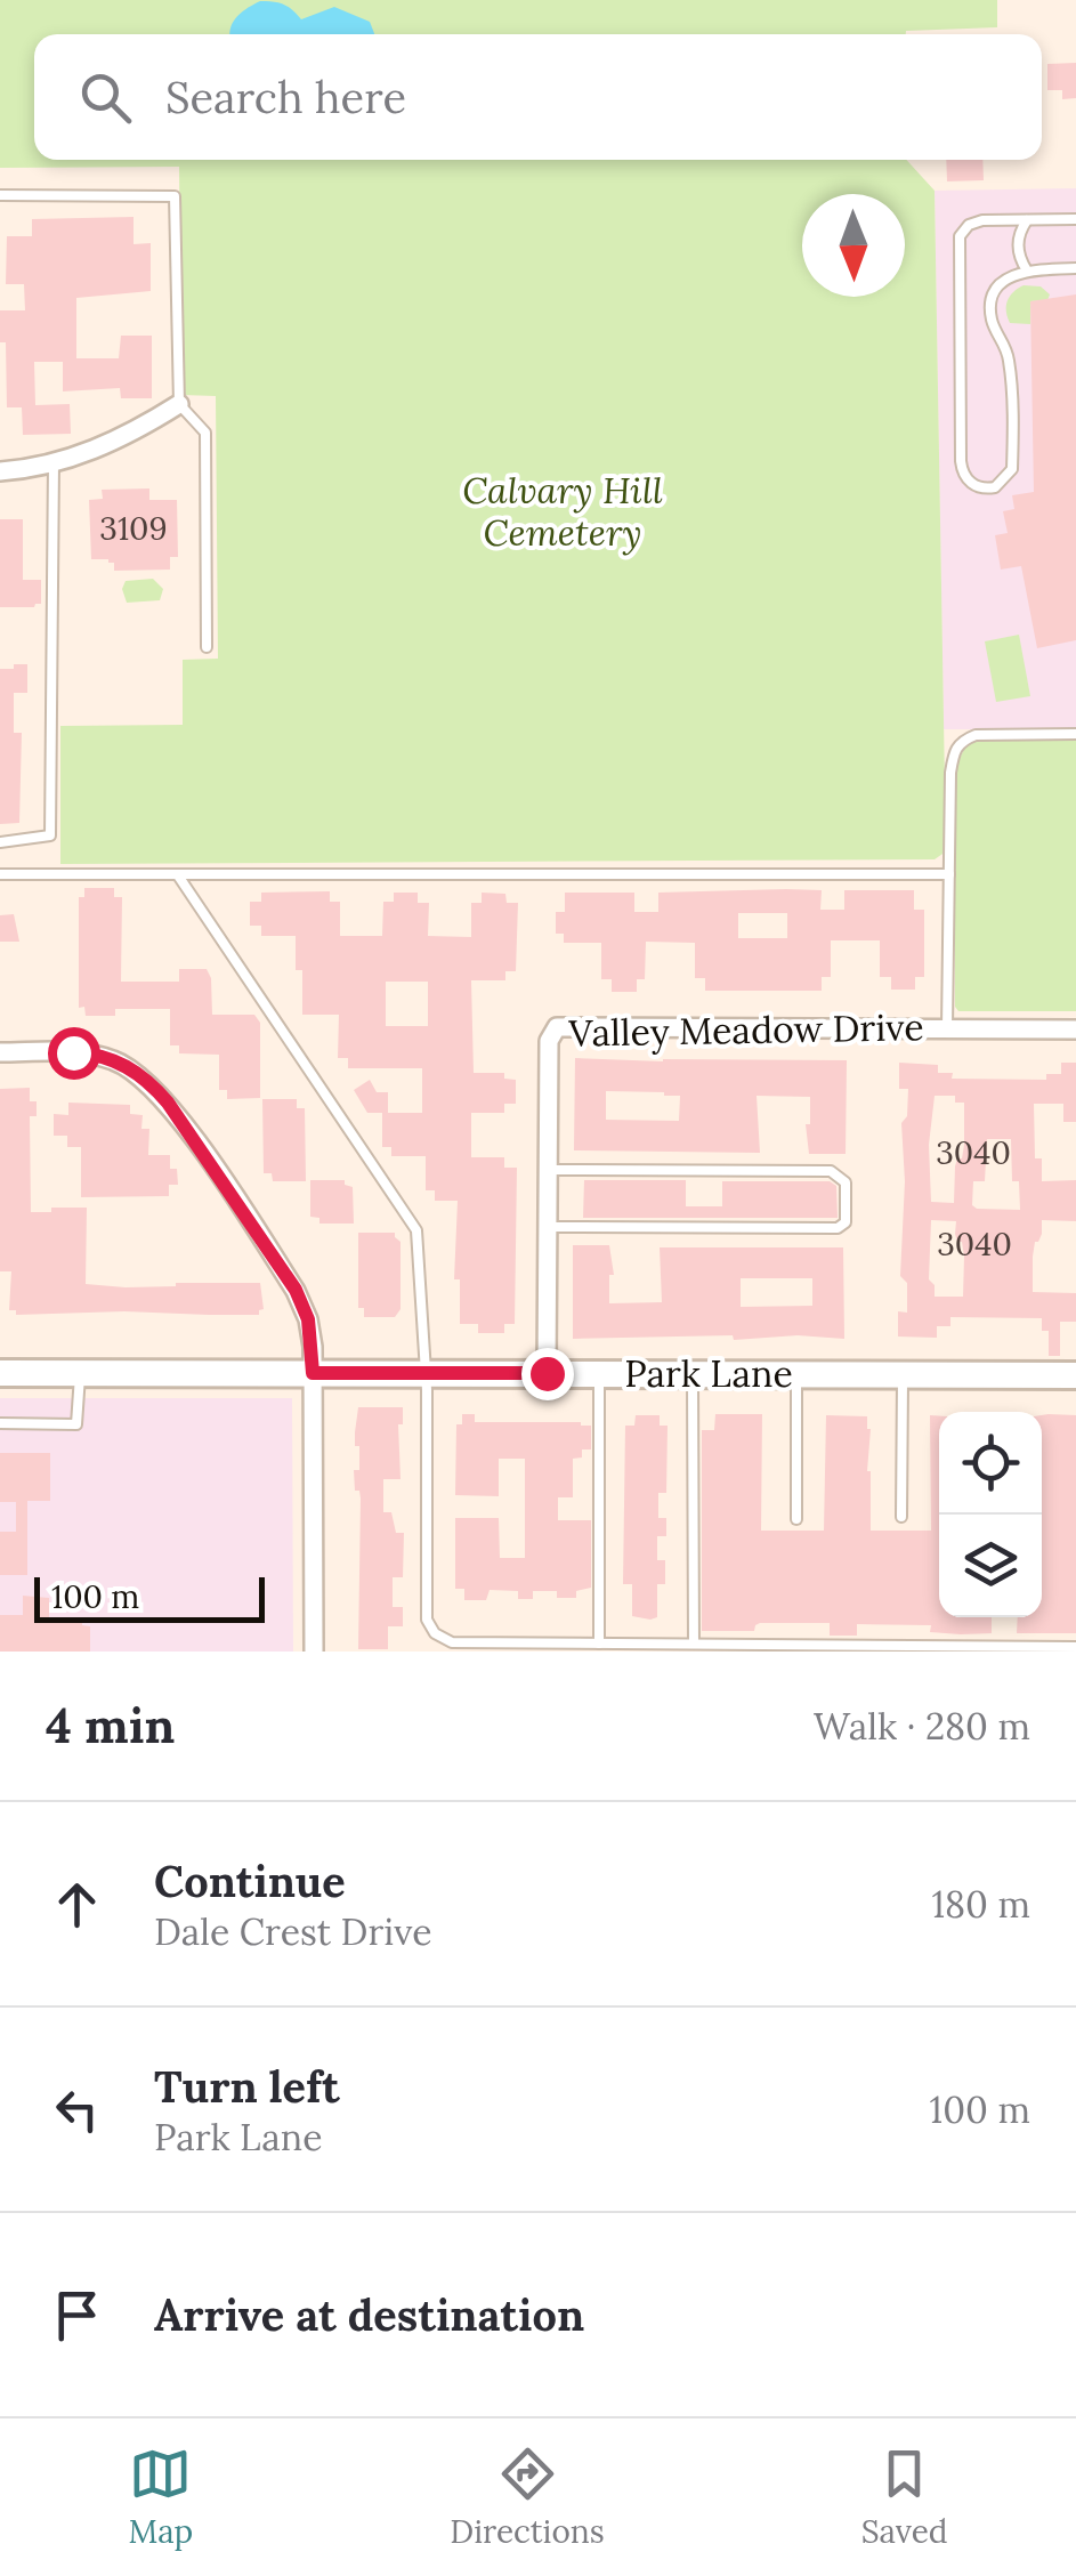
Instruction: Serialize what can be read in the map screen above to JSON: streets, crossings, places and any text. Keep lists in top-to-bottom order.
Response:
{
  "streets": {
    "street": ["Valley Meadow Drive", "Park Lane"]
  },
  "crossings": [
    ["Valley Meadow Drive", "Park Lane"]
  ],
  "parks": ["Calvary Hill Cemetery"],
  "house_numbers": ["3109", "3040", "3040"],
  "scale_bar": "100 m",
  "north": "bottom",
  "page": {
    "search": "Search here",
    "scale": "100 m",
    "heading": ["4 min", "Walk · 280 m"],
    "list": [
      ["Continue", "Dale Crest Drive", "180 m"],
      ["Turn left", "Park Lane", "100 m"],
      "Arrive at destination"
    ],
    "nav": ["Map", "Directions", "Saved"]
  }
}
